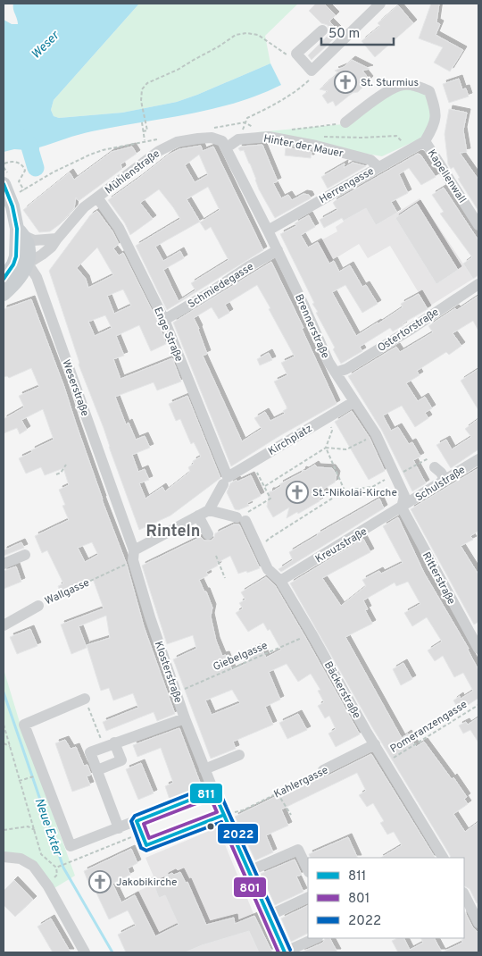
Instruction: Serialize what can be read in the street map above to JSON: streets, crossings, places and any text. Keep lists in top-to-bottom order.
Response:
{
  "streets": {
    "main road": ["Weserstraße"],
    "street": [
      "Hinter der Mauer",
      "Mühlenstraße",
      "Kapellenwall",
      "Herrengasse",
      "Schmiedegasse",
      "Brennerstraße",
      "Ostertorstraße",
      "Enge Straße",
      "Kirchplatz",
      "Schulstraße",
      "Kreuzstraße",
      "Ritterstraße",
      "Wallgasse",
      "Klosterstraße",
      "Bäckerstraße",
      "Kahlergasse"
    ],
    "path": ["Giebelgasse", "Pomeranzengasse"]
  },
  "crossings": [
    ["Hinter der Mauer", "Mühlenstraße"],
    ["Hinter der Mauer", "Herrengasse"],
    ["Hinter der Mauer", "Brennerstraße"],
    ["Mühlenstraße", "Brennerstraße"],
    ["Mühlenstraße", "Enge Straße"],
    ["Mühlenstraße", "Weserstraße"],
    ["Kapellenwall", "Herrengasse"],
    ["Herrengasse", "Brennerstraße"],
    ["Schmiedegasse", "Brennerstraße"],
    ["Schmiedegasse", "Enge Straße"],
    ["Brennerstraße", "Ostertorstraße"],
    ["Brennerstraße", "Kirchplatz"],
    ["Brennerstraße", "Schulstraße"],
    ["Brennerstraße", "Kreuzstraße"],
    ["Brennerstraße", "Ritterstraße"],
    ["Enge Straße", "Kirchplatz"],
    ["Weserstraße", "Wallgasse"],
    ["Weserstraße", "Klosterstraße"],
    ["Schulstraße", "Kreuzstraße"],
    ["Schulstraße", "Ritterstraße"],
    ["Kreuzstraße", "Ritterstraße"],
    ["Kreuzstraße", "Bäckerstraße"],
    ["Wallgasse", "Klosterstraße"],
    ["Giebelgasse", "Klosterstraße"],
    ["Giebelgasse", "Bäckerstraße"],
    ["Klosterstraße", "Kahlergasse"],
    ["Bäckerstraße", "Pomeranzengasse"],
    ["Bäckerstraße", "Kahlergasse"]
  ],
  "districts": ["Rinteln"],
  "water": ["Weser", "Neue Exter"],
  "places": {
    "church": ["St. Sturmius", "St.-Nikolai-Kirche", "Jakobikirche"]
  },
  "lines": ["transit line 811", "transit line 2022", "transit line 801"],
  "legend": ["811", "801", "2022"],
  "scale_bar": "50 m"
}
